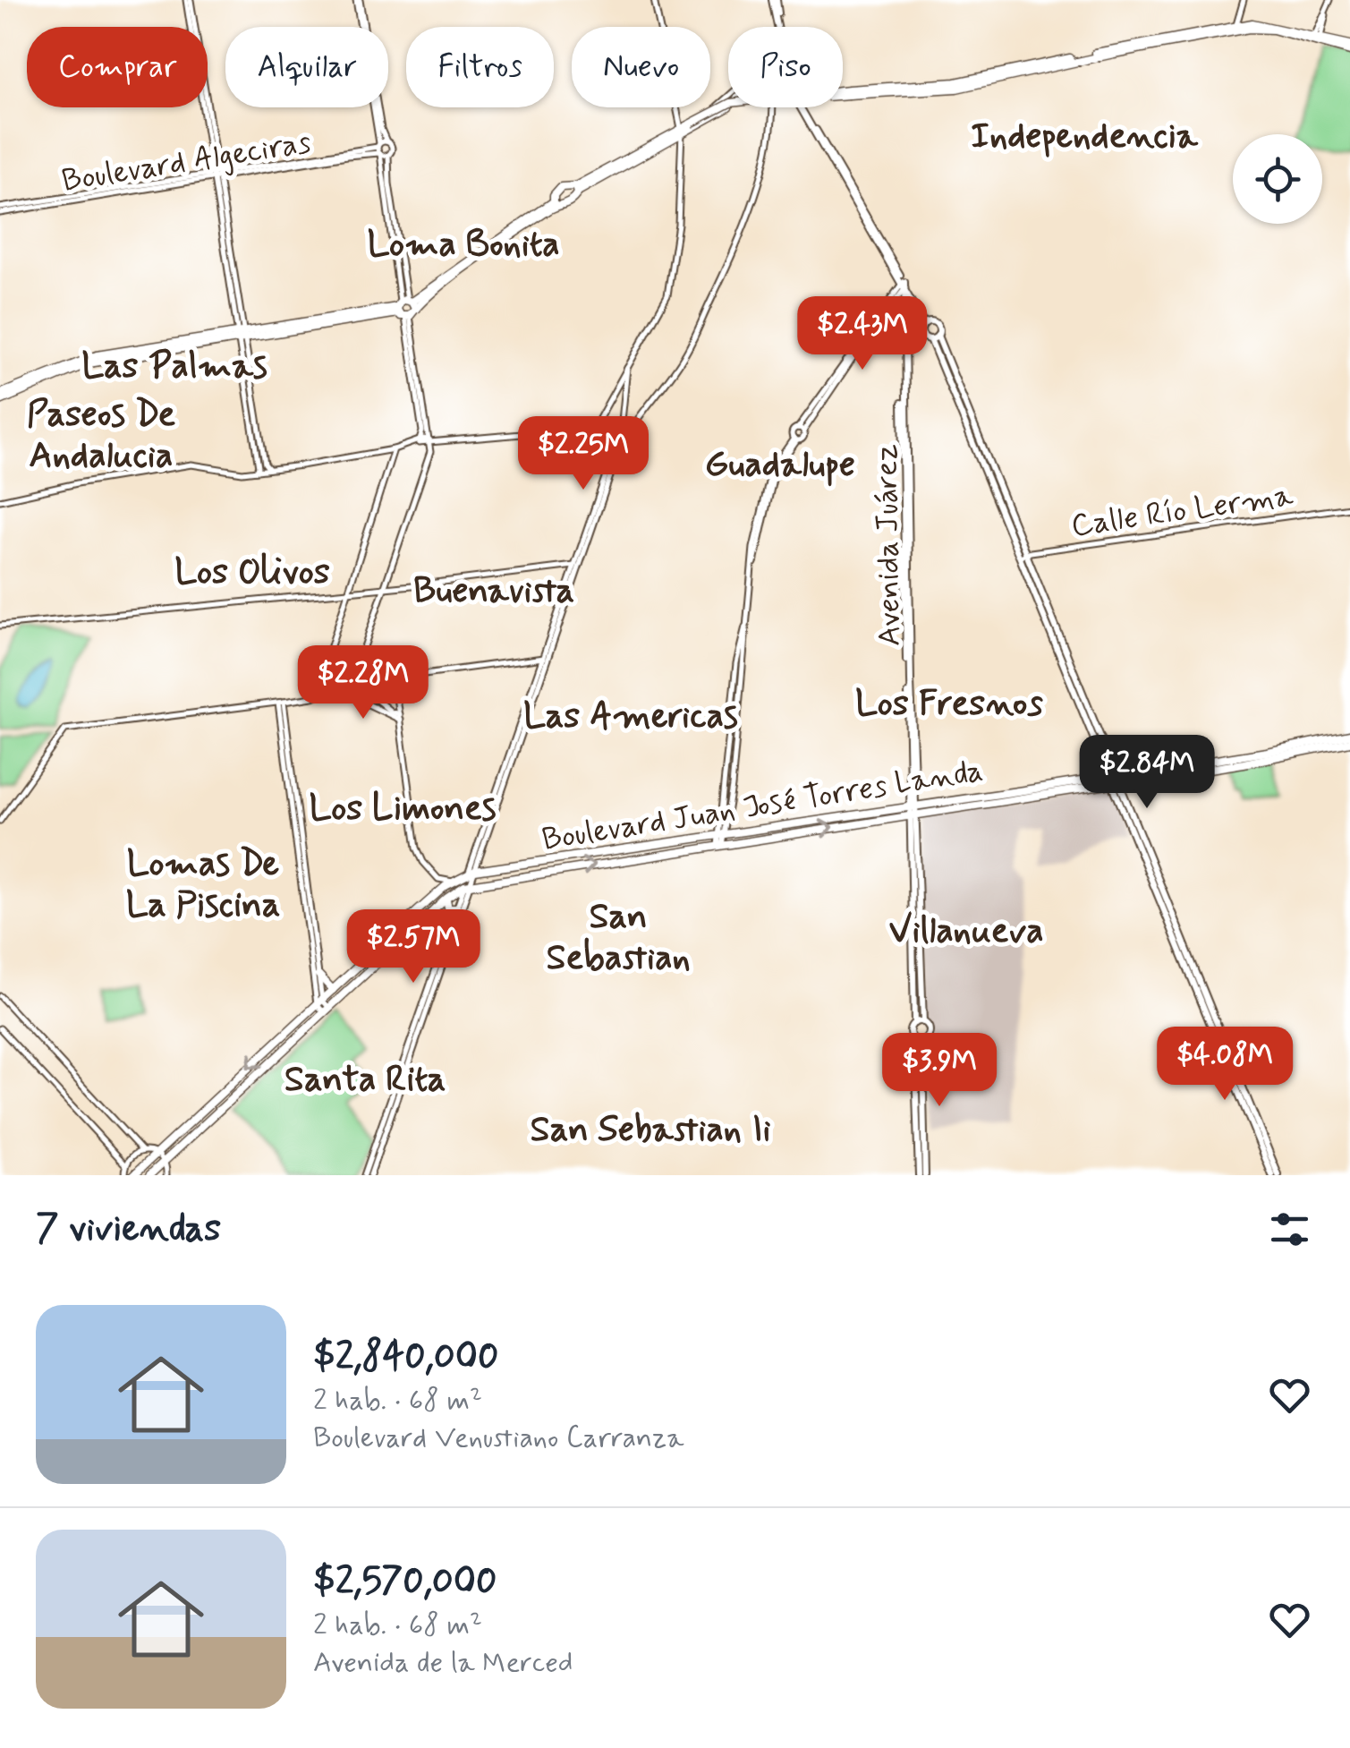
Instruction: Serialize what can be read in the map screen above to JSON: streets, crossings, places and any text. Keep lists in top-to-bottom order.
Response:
{
  "streets": {
    "main road": ["Avenida Juárez", "Boulevard Juan José Torres Landa"],
    "street": ["Boulevard Algeciras", "Calle Río Lerma"]
  },
  "crossings": [
    ["Avenida Juárez", "Boulevard Juan José Torres Landa"]
  ],
  "districts": [
    "Independencia",
    "Loma Bonita",
    "Las Palmas",
    "Paseos De Andalucia",
    "Guadalupe",
    "Los Olivos",
    "Buenavista",
    "Los Fresnos",
    "Las Americas",
    "Los Limones",
    "Lomas De La Piscina",
    "San Sebastian",
    "Villanueva",
    "Santa Rita",
    "San Sebastian Ii"
  ],
  "page": {
    "chip": [
      "Comprar",
      "Alquilar",
      "Filtros",
      "Nuevo",
      "Piso"
    ],
    "price": [
      "$2.43M",
      "$2.25M",
      "$2.28M",
      "$2.84M",
      "$2.57M",
      "$4.08M",
      "$3.9M"
    ],
    "heading": "7 viviendas",
    "list": [
      {
        "name": "$2,840,000",
        "note": "2 hab. · 68 m² · Boulevard Venustiano Carranza"
      },
      {
        "name": "$2,570,000",
        "note": "2 hab. · 68 m² · Avenida de la Merced"
      }
    ]
  }
}
